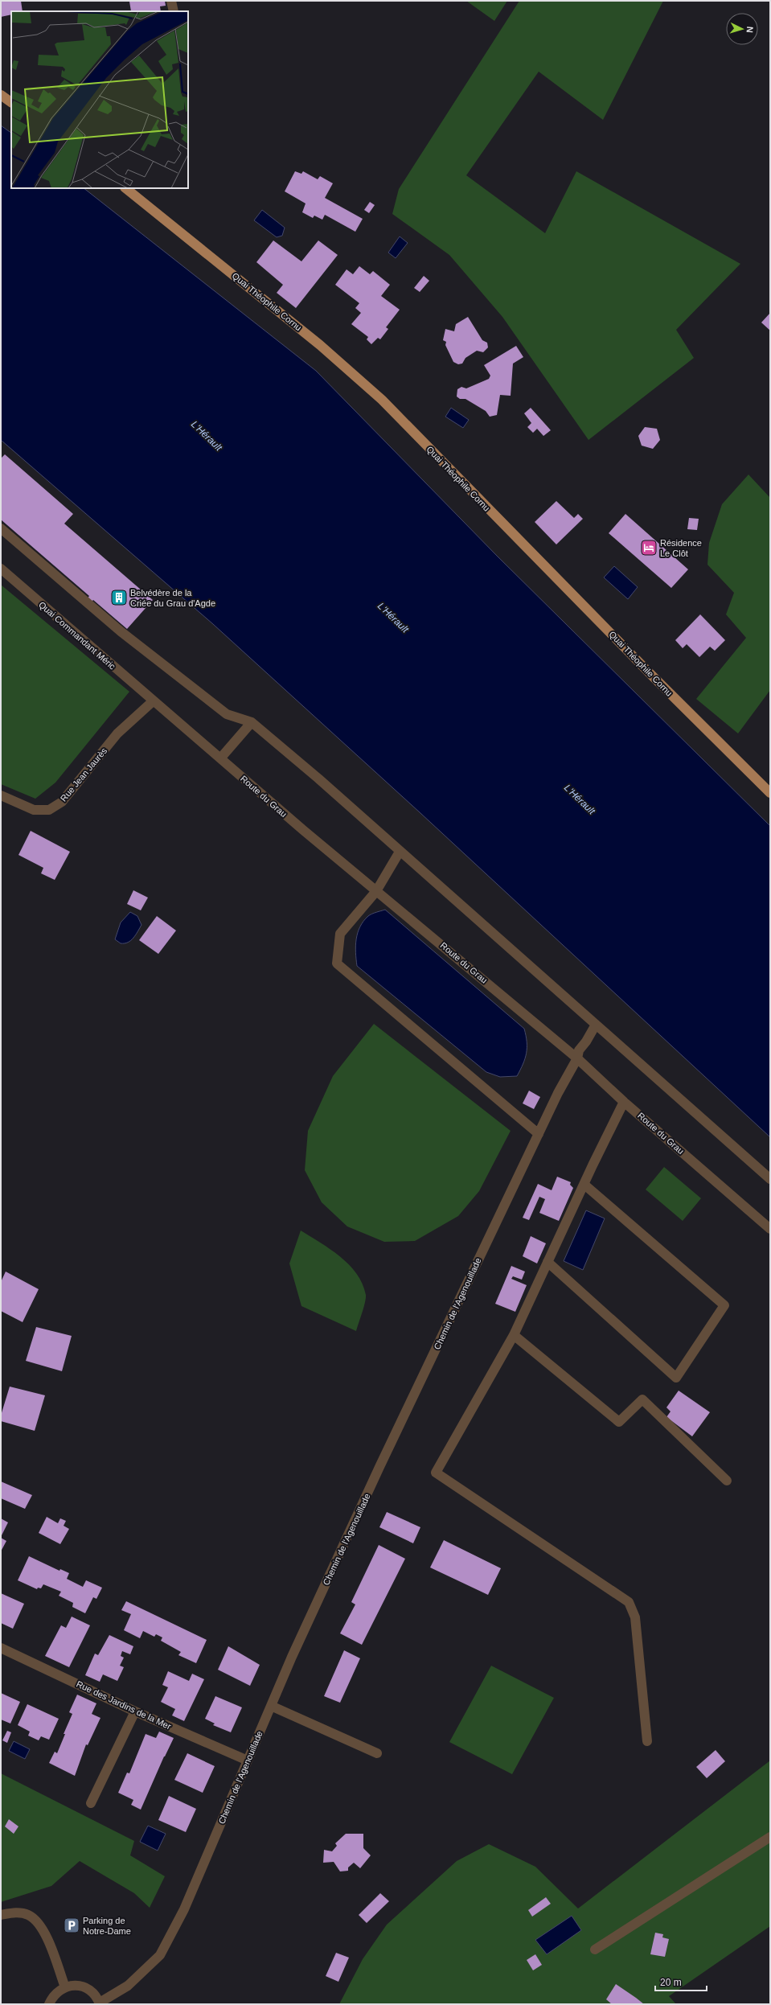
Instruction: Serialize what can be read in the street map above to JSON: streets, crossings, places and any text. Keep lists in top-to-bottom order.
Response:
{
  "streets": {
    "main road": ["Quai Théophile Cornu"],
    "street": [
      "Quai Commandant Méric",
      "Rue Jean Jaurès",
      "Route du Grau",
      "Chemin de l'Agenouillade",
      "Rue des Jardins de la Mer"
    ]
  },
  "crossings": [
    ["Quai Commandant Méric", "Rue Jean Jaurès"],
    ["Quai Commandant Méric", "Route du Grau"],
    ["Rue Jean Jaurès", "Route du Grau"],
    ["Route du Grau", "Chemin de l'Agenouillade"],
    ["Chemin de l'Agenouillade", "Rue des Jardins de la Mer"]
  ],
  "water": ["L'Hérault"],
  "places": {
    "hotel": ["Résidence Le Clôt"],
    "building": ["Belvédère de la Criée du Grau d'Agde"],
    "parking": ["Parking de Notre-Dame"]
  },
  "scale_bar": "20 m",
  "north": "right"
}
